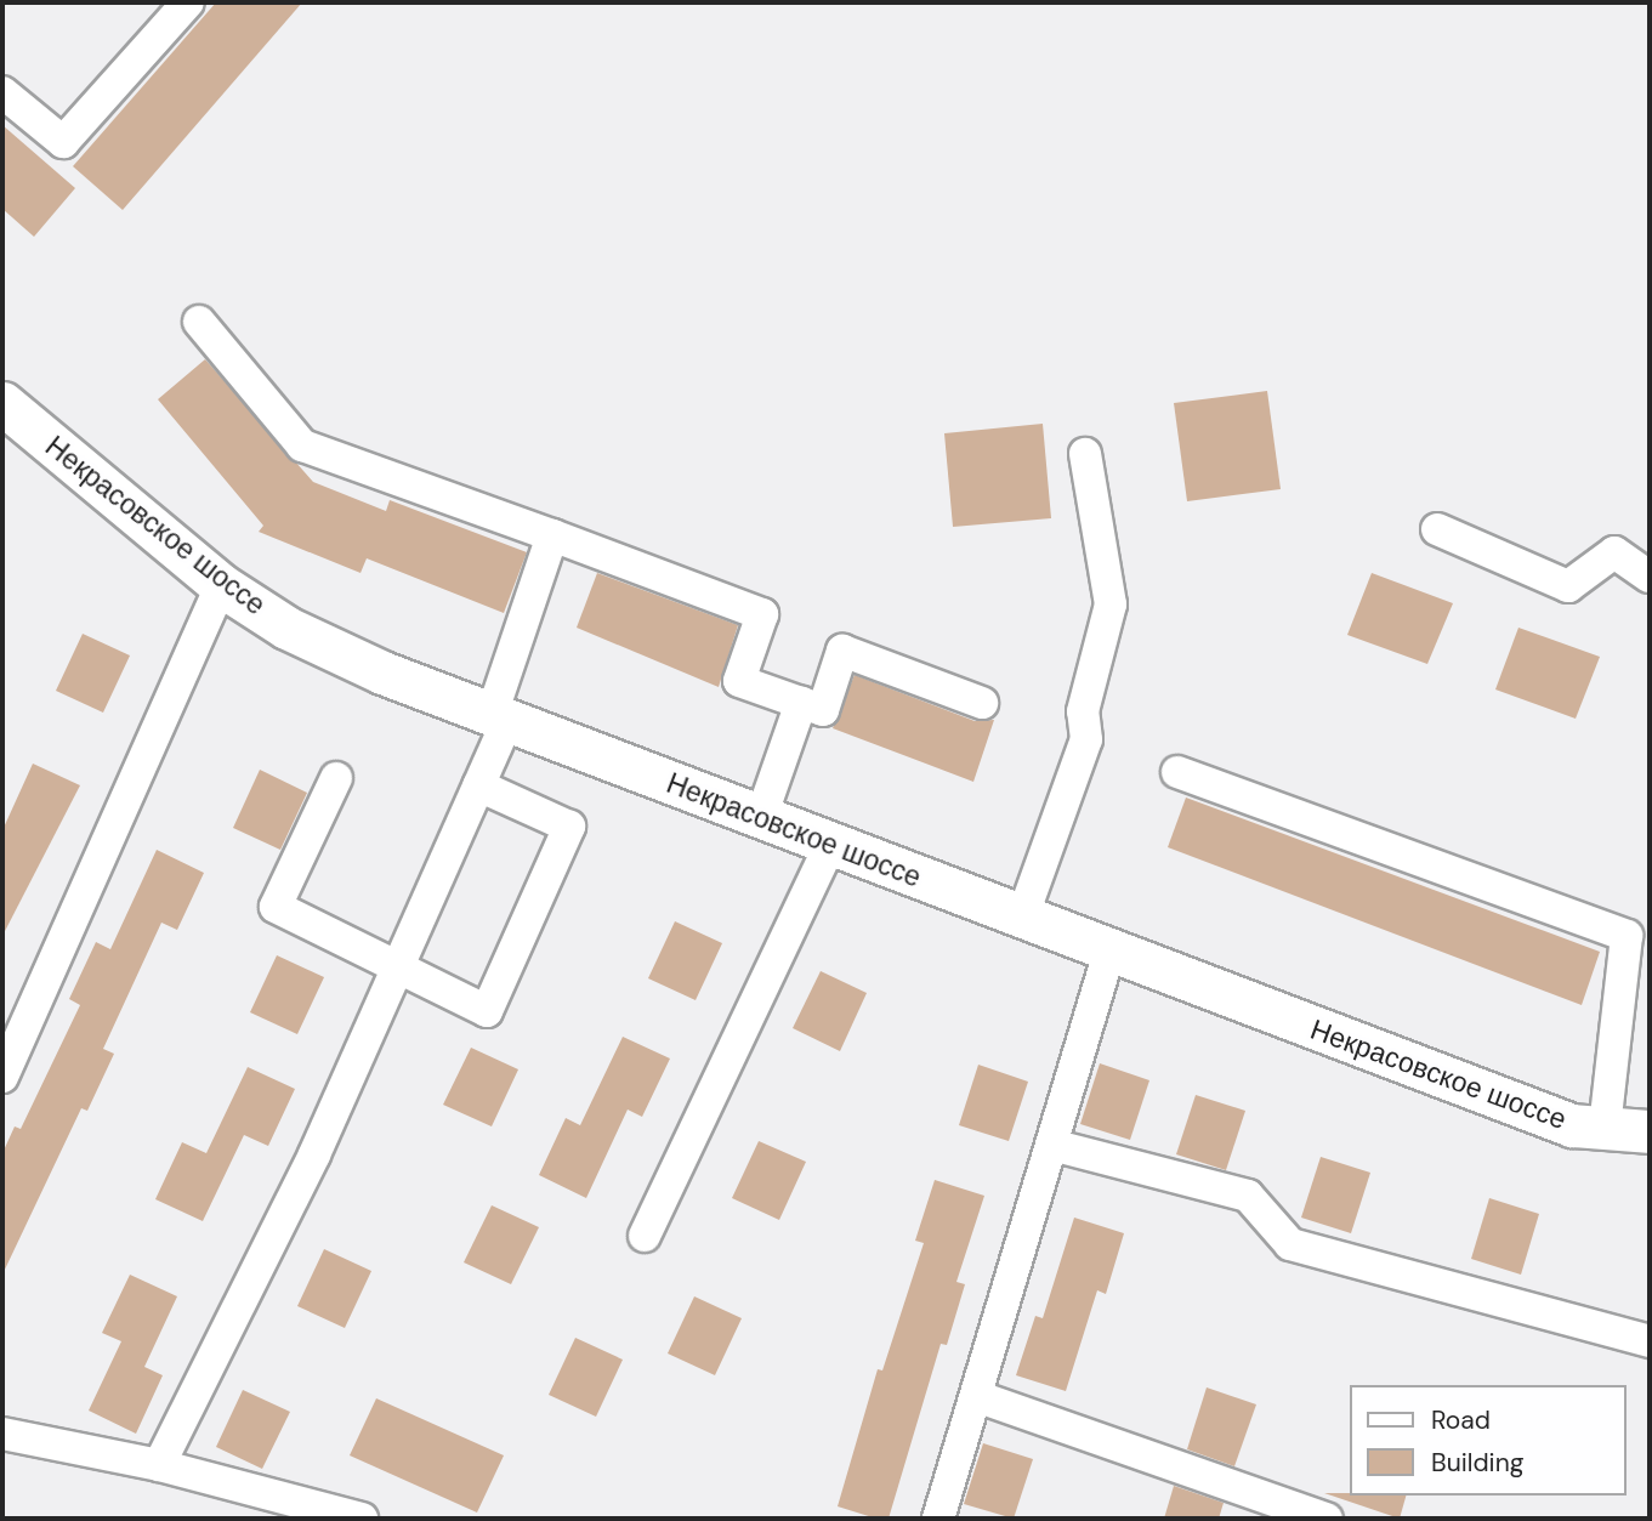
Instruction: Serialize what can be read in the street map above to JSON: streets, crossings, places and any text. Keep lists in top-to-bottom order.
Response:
{
  "streets": {
    "main road": ["Некрасовское шоссе"]
  },
  "legend": ["Road", "Building"]
}
